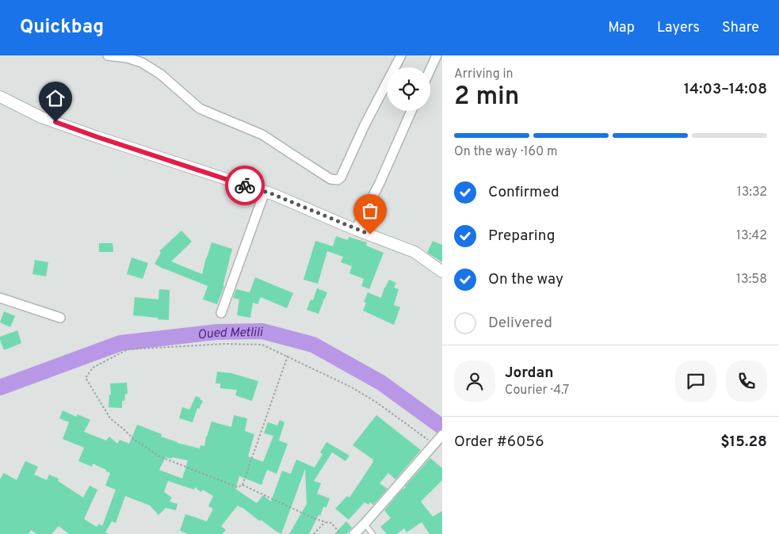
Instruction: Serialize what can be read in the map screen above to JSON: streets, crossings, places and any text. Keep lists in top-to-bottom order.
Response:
{
  "water": ["Oued Metlili"],
  "page": {
    "header": "Quickbag",
    "nav": ["Map", "Layers", "Share"],
    "heading": ["2 min", "Arriving in", "14:03–14:08"],
    "panel": [
      "Jordan",
      "Courier · 4.7",
      "Order #6056",
      "$15.28"
    ],
    "bar": "On the way · 160 m",
    "list": [
      ["Confirmed", "13:32"],
      ["Preparing", "13:42"],
      ["On the way", "13:58"],
      "Delivered"
    ]
  }
}
